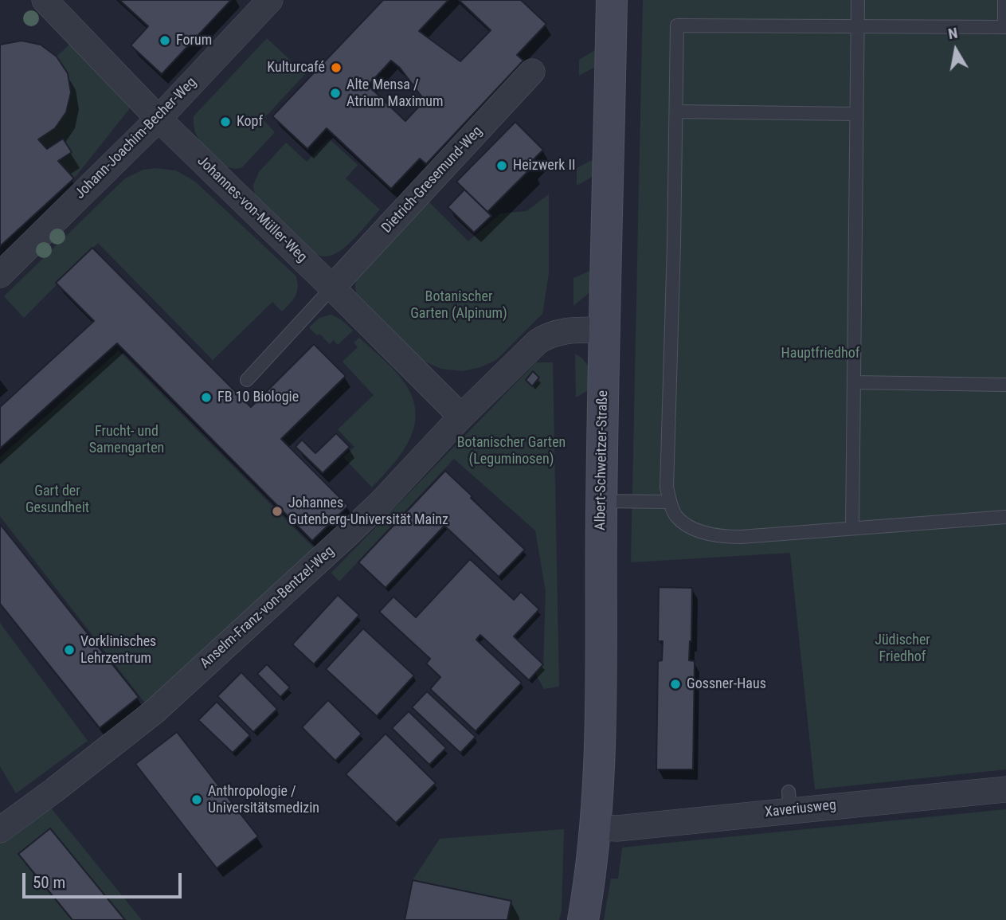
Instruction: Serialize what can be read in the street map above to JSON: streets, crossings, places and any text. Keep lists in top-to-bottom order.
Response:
{
  "streets": {
    "street": [
      "Johann-Joachim-Becher-Weg",
      "Dietrich-Gresemund-Weg",
      "Johannes-von-Müller-Weg",
      "Albert-Schweitzer-Straße",
      "Anselm-Franz-von-Bentzel-Weg",
      "Xaveriusweg"
    ]
  },
  "crossings": [
    ["Johann-Joachim-Becher-Weg", "Johannes-von-Müller-Weg"],
    ["Dietrich-Gresemund-Weg", "Johannes-von-Müller-Weg"],
    ["Johannes-von-Müller-Weg", "Anselm-Franz-von-Bentzel-Weg"],
    ["Albert-Schweitzer-Straße", "Anselm-Franz-von-Bentzel-Weg"],
    ["Albert-Schweitzer-Straße", "Xaveriusweg"]
  ],
  "parks": [
    "Botanischer Garten (Alpinum)",
    "Hauptfriedhof",
    "Frucht- und Samengarten",
    "Botanischer Garten (Leguminosen)",
    "Gart der Gesundheit",
    "Jüdischer Friedhof"
  ],
  "places": [
    "Forum",
    "Kulturcafé",
    "Alte Mensa / Atrium Maximum",
    "Kopf",
    "Heizwerk II",
    "FB 10 Biologie",
    "Johannes Gutenberg-Universität Mainz",
    "Vorklinisches Lehrzentrum",
    "Gossner-Haus",
    "Anthropologie / Universitätsmedizin"
  ],
  "scale_bar": "50 m",
  "north": "top"
}
